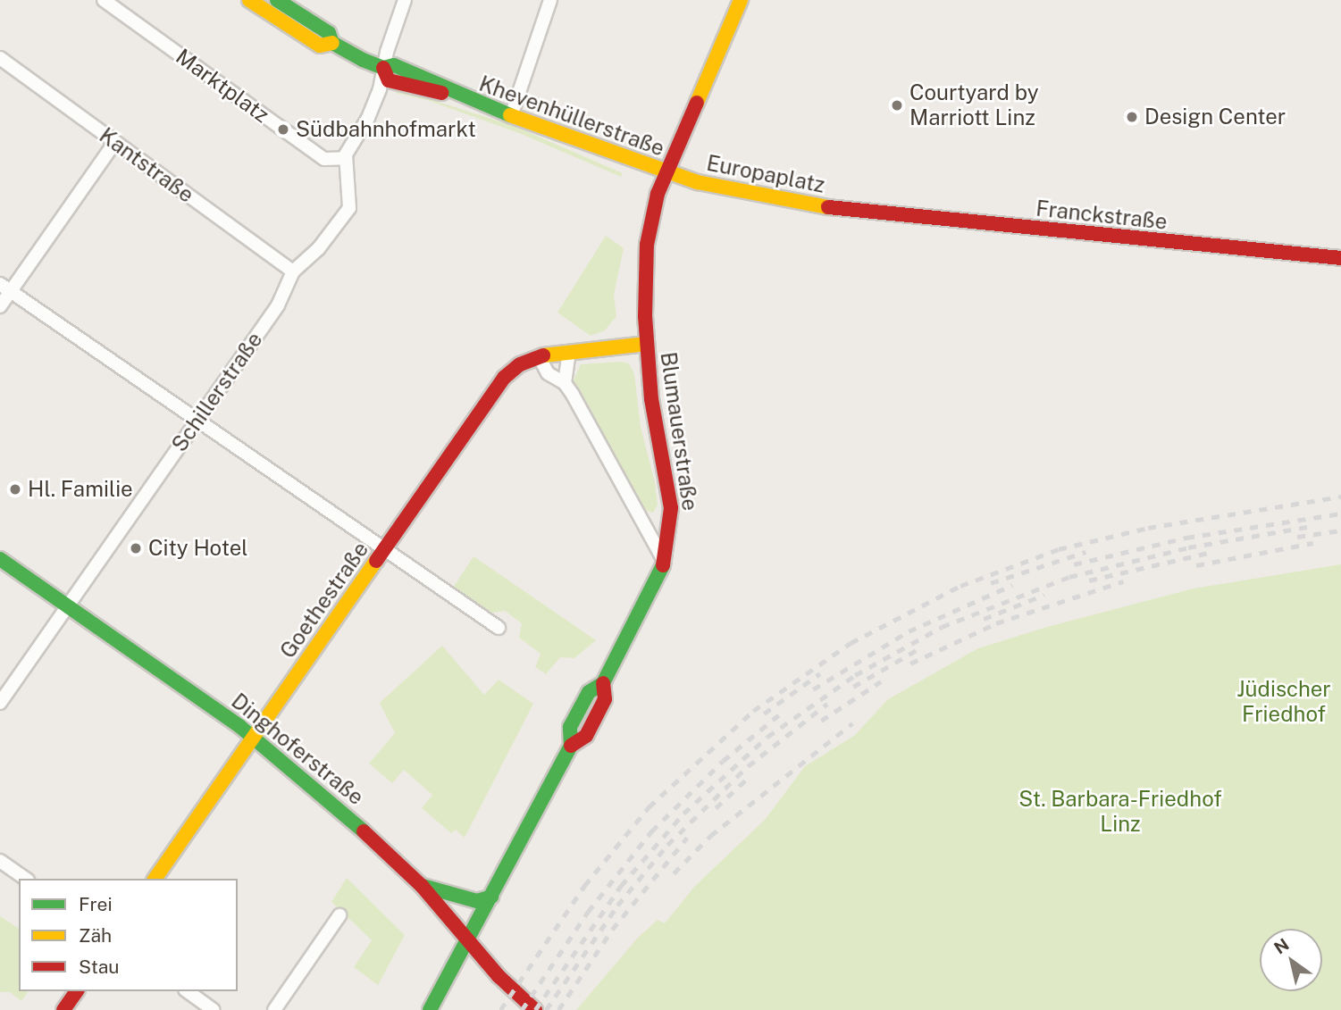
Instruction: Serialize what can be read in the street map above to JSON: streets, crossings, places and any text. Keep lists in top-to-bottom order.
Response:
{
  "streets": {
    "main road": [
      "Khevenhüllerstraße",
      "Europaplatz",
      "Franckstraße",
      "Blumauerstraße",
      "Goethestraße",
      "Dinghoferstraße"
    ],
    "street": ["Marktplatz", "Kantstraße", "Schillerstraße"]
  },
  "crossings": [
    ["Marktplatz", "Schillerstraße"],
    ["Khevenhüllerstraße", "Europaplatz"],
    ["Khevenhüllerstraße", "Schillerstraße"],
    ["Khevenhüllerstraße", "Blumauerstraße"],
    ["Kantstraße", "Schillerstraße"],
    ["Europaplatz", "Franckstraße"],
    ["Europaplatz", "Blumauerstraße"],
    ["Schillerstraße", "Dinghoferstraße"],
    ["Blumauerstraße", "Goethestraße"],
    ["Blumauerstraße", "Dinghoferstraße"],
    ["Goethestraße", "Dinghoferstraße"]
  ],
  "parks": ["Jüdischer Friedhof", "St. Barbara-Friedhof Linz"],
  "places": [
    "Courtyard by Marriott Linz",
    "Design Center",
    "Südbahnhofmarkt",
    "Hl. Familie",
    "City Hotel"
  ],
  "legend": ["Frei", "Zäh", "Stau"],
  "north": "top left"
}
